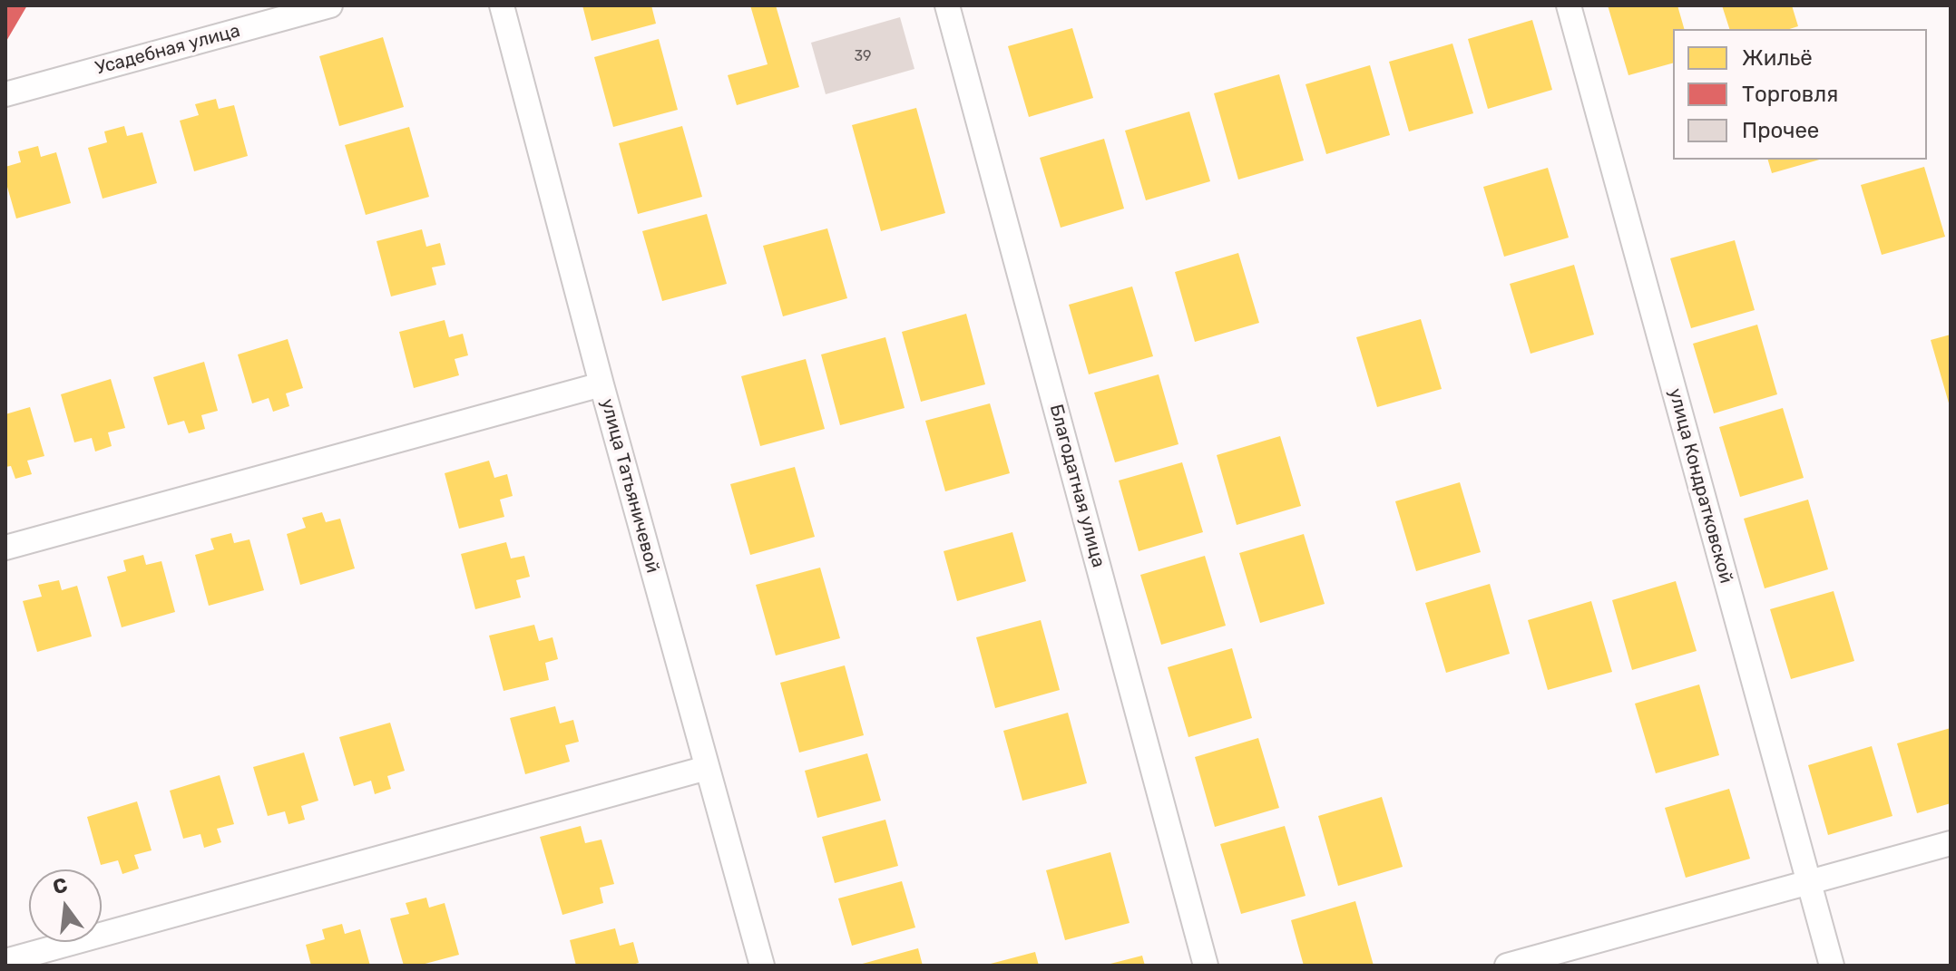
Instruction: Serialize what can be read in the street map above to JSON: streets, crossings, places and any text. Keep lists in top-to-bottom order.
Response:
{
  "streets": {
    "street": [
      "Усадебная улица",
      "улица Татьяничевой",
      "Благодатная улица",
      "улица Кондратковской"
    ]
  },
  "house_numbers": ["39"],
  "legend": ["Жильё", "Торговля", "Прочее"],
  "north": "top"
}
